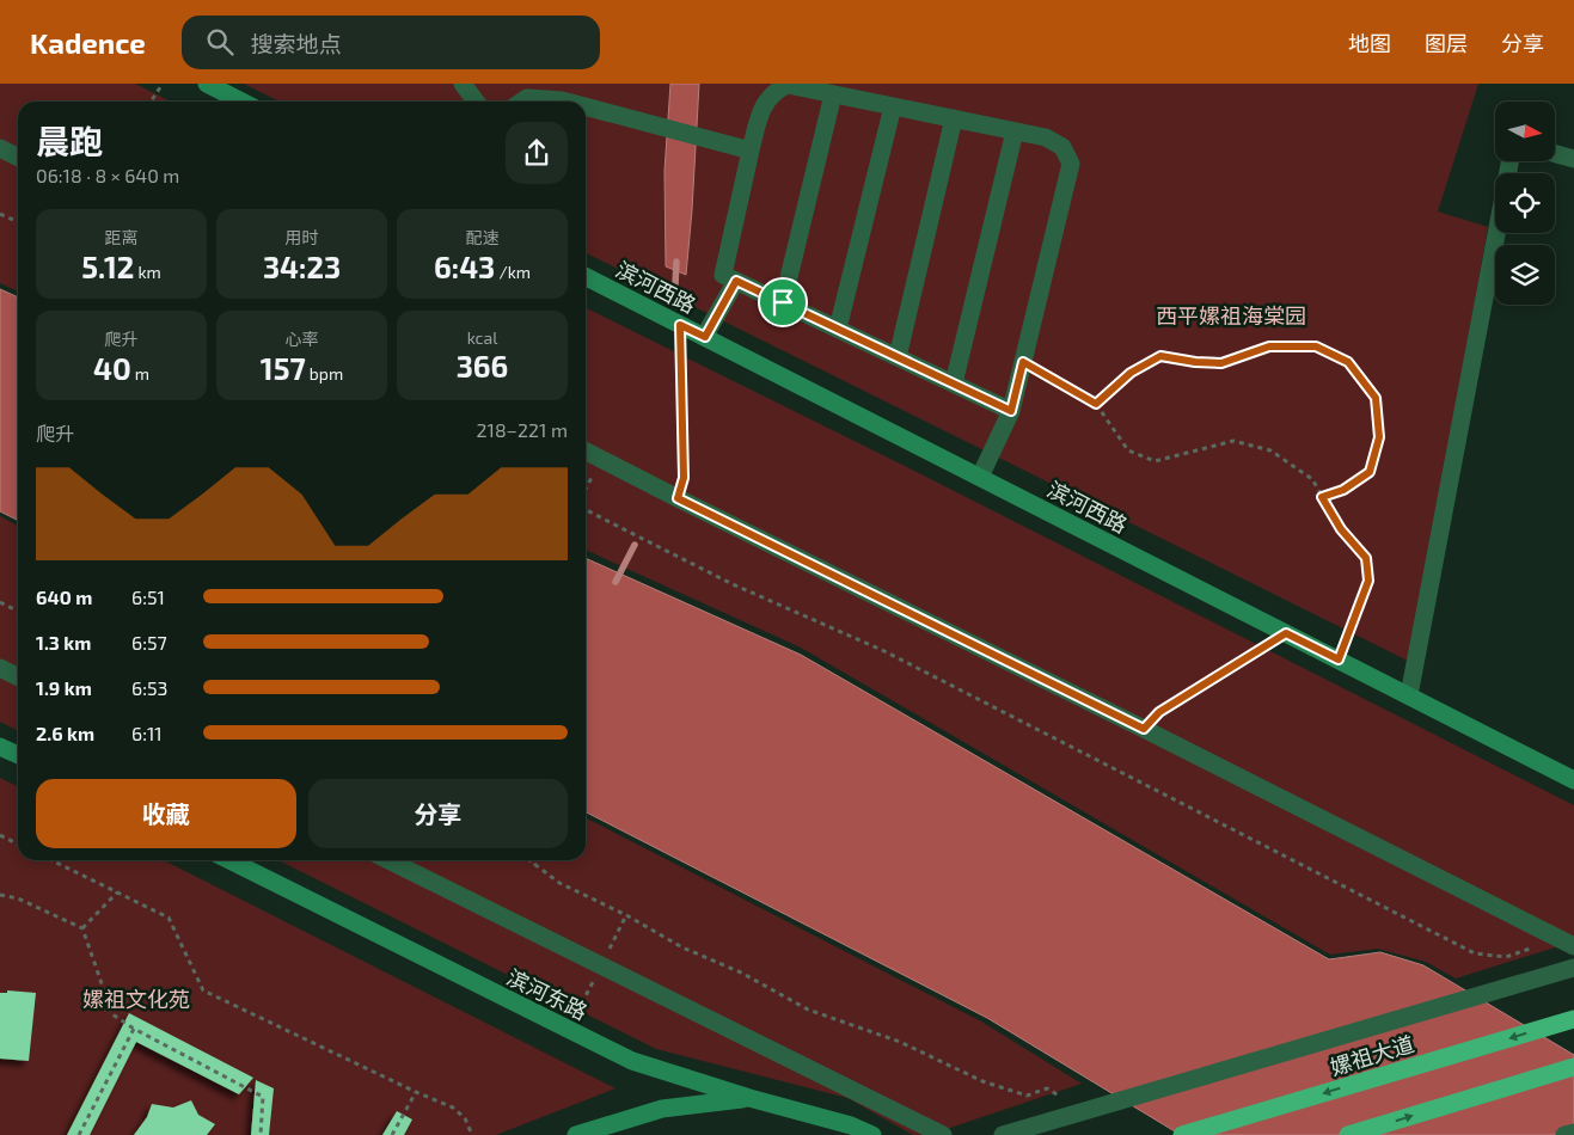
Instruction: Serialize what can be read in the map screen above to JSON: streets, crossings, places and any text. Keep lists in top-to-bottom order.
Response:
{
  "streets": {
    "highway": ["嫘祖大道"],
    "street": ["滨河西路", "滨河东路"]
  },
  "parks": ["西平嫘祖海棠园", "嫘祖文化苑"],
  "north": "right",
  "page": {
    "header": "Kadence",
    "search": "搜索地点",
    "nav": ["地图", "图层", "分享"],
    "heading": ["晨跑", "06:18 · 8 × 640 m"],
    "stats": [
      ["距离", "5.12 km"],
      ["用时", "34:23"],
      ["配速", "6:43 /km"],
      ["爬升", "40 m"],
      ["心率", "157 bpm"],
      ["kcal", "366"]
    ],
    "chart": ["爬升", "218–221 m"],
    "list": [
      {
        "name": "640 m",
        "note": "6:51"
      },
      {
        "name": "1.3 km",
        "note": "6:57"
      },
      {
        "name": "1.9 km",
        "note": "6:53"
      },
      {
        "name": "2.6 km",
        "note": "6:11"
      }
    ],
    "buttons": ["收藏", "分享"]
  }
}
